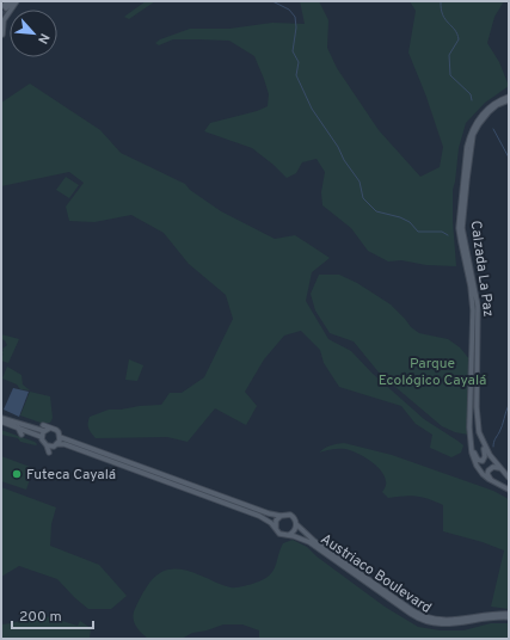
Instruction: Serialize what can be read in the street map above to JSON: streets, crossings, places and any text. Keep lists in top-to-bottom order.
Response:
{
  "streets": {
    "main road": ["Calzada La Paz", "Austriaco Boulevard"]
  },
  "parks": ["Parque Ecológico Cayalá"],
  "places": ["Futeca Cayalá"],
  "scale_bar": "200 m",
  "north": "bottom right"
}
